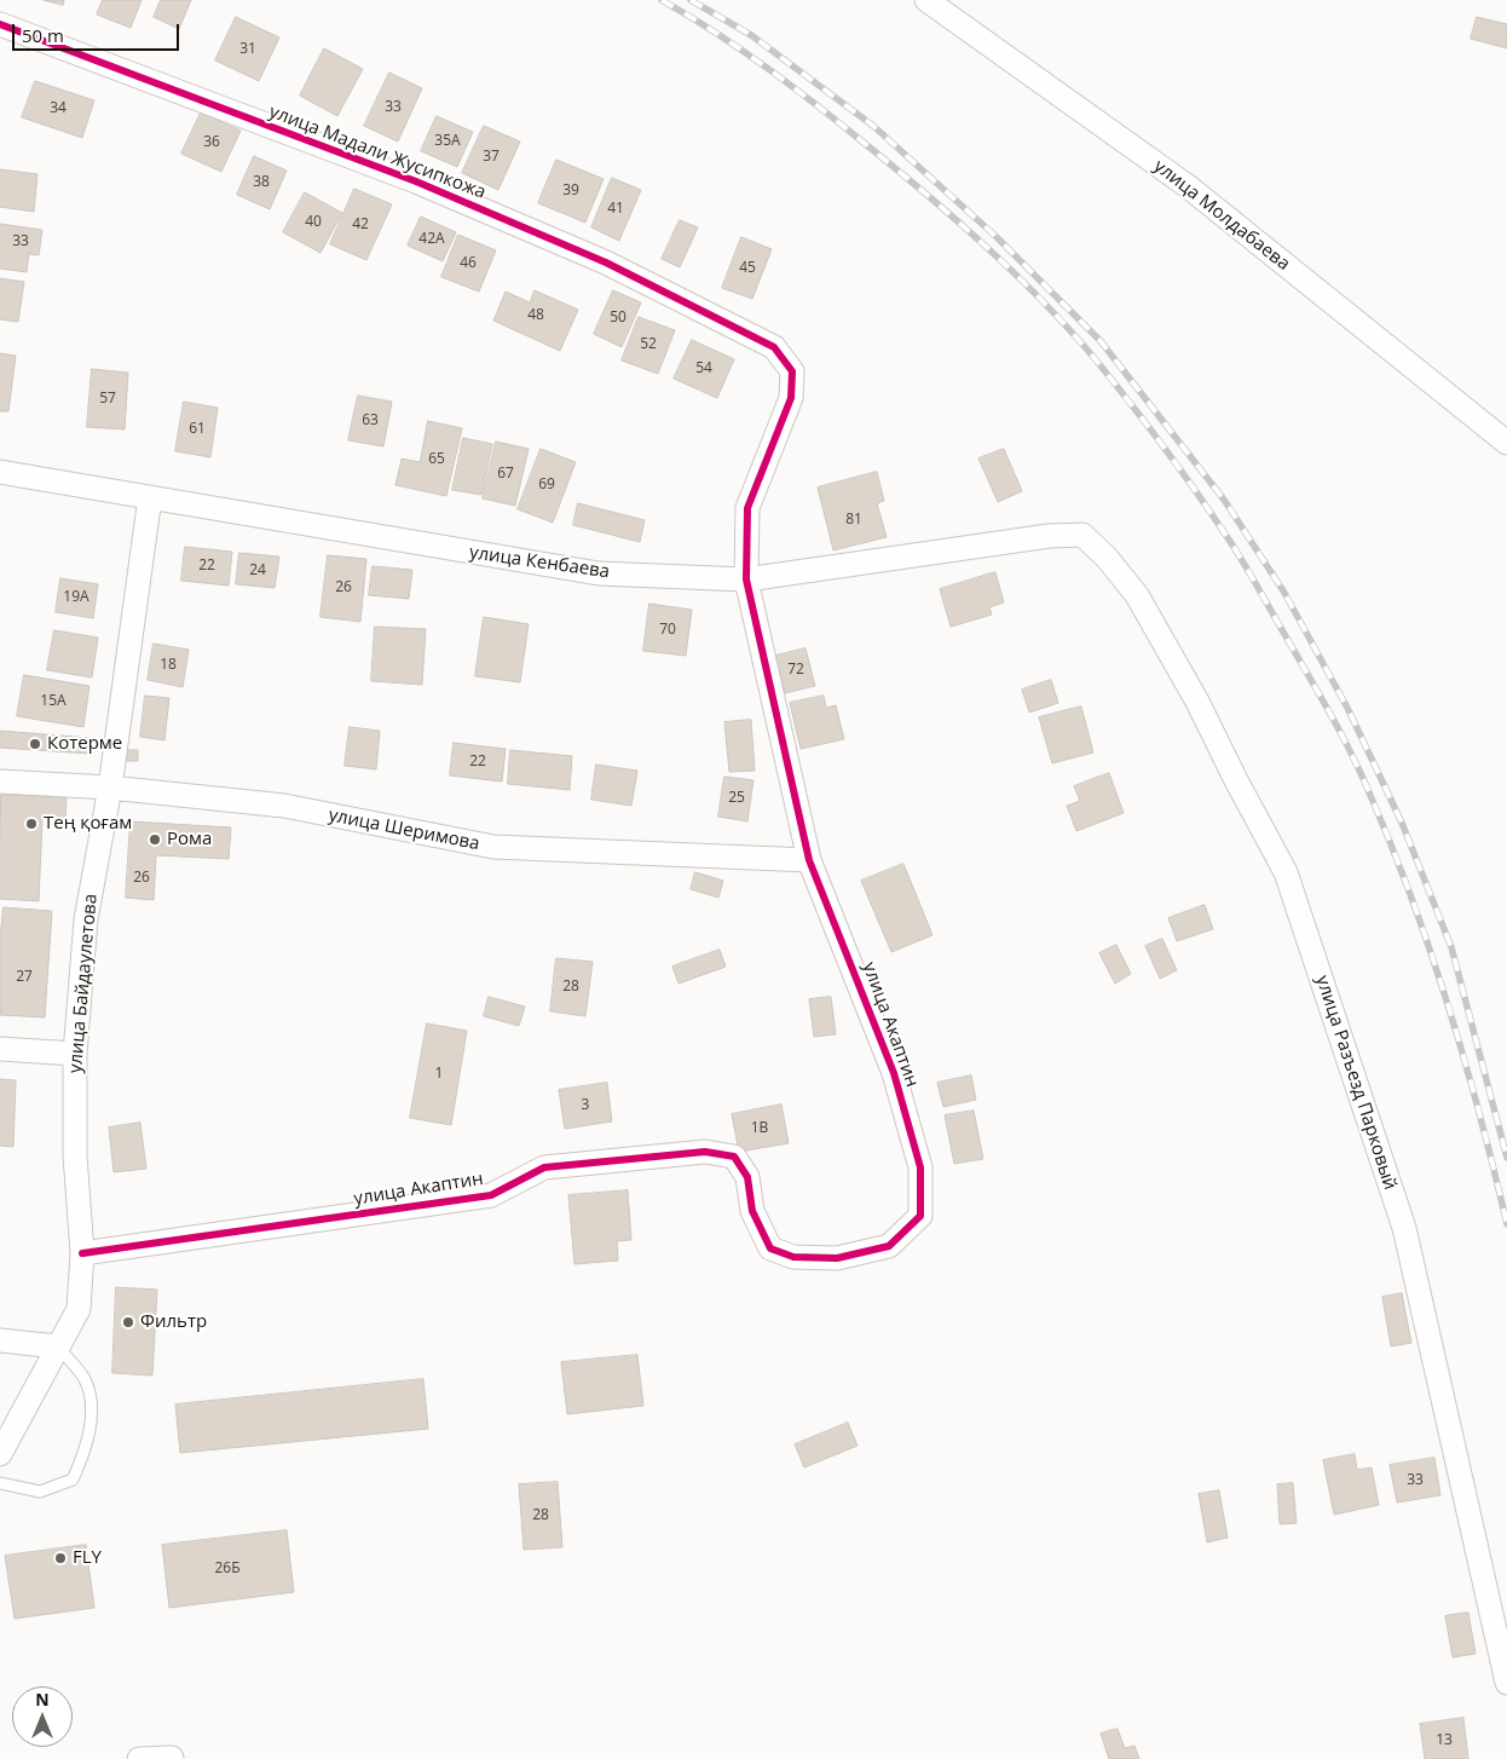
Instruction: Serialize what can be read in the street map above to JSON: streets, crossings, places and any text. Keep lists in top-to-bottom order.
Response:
{
  "streets": {
    "street": [
      "улица Мадали Жусипкожа",
      "улица Молдабаева",
      "улица Кенбаева",
      "улица Шеримова",
      "улица Байдаулетова",
      "улица Акаптин",
      "улица Разъезд Парковый"
    ]
  },
  "crossings": [
    ["улица Мадали Жусипкожа", "улица Акаптин"],
    ["улица Кенбаева", "улица Байдаулетова"],
    ["улица Кенбаева", "улица Акаптин"],
    ["улица Кенбаева", "улица Разъезд Парковый"],
    ["улица Шеримова", "улица Байдаулетова"],
    ["улица Шеримова", "улица Акаптин"],
    ["улица Байдаулетова", "улица Акаптин"]
  ],
  "places": [
    "Котерме",
    "Тең қоғам",
    "Рома",
    "Фильтр",
    "FLY"
  ],
  "house_numbers": [
    "31",
    "33",
    "34",
    "35А",
    "36",
    "37",
    "38",
    "39",
    "41",
    "40",
    "42",
    "42А",
    "33",
    "46",
    "45",
    "48",
    "50",
    "52",
    "54",
    "57",
    "63",
    "61",
    "65",
    "67",
    "69",
    "81",
    "22",
    "24",
    "26",
    "19А",
    "70",
    "18",
    "72",
    "15А",
    "22",
    "25",
    "26",
    "27",
    "28",
    "1",
    "3",
    "1В",
    "33",
    "28",
    "26Б",
    "13"
  ],
  "scale_bar": "50 m",
  "north": "top"
}
